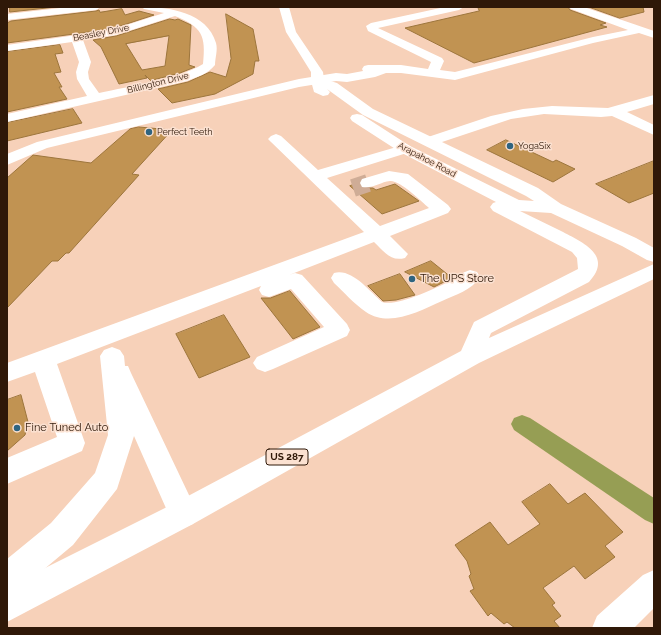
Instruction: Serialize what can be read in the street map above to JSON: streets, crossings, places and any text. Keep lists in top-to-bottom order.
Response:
{
  "streets": {
    "street": [
      "Beasley Drive",
      "Billington Drive",
      "Arapahoe Road",
      "US 287"
    ]
  },
  "crossings": [
    ["Beasley Drive", "Billington Drive"]
  ],
  "places": [
    "Perfect Teeth",
    "YogaSix",
    "The UPS Store",
    "Fine Tuned Auto"
  ]
}
